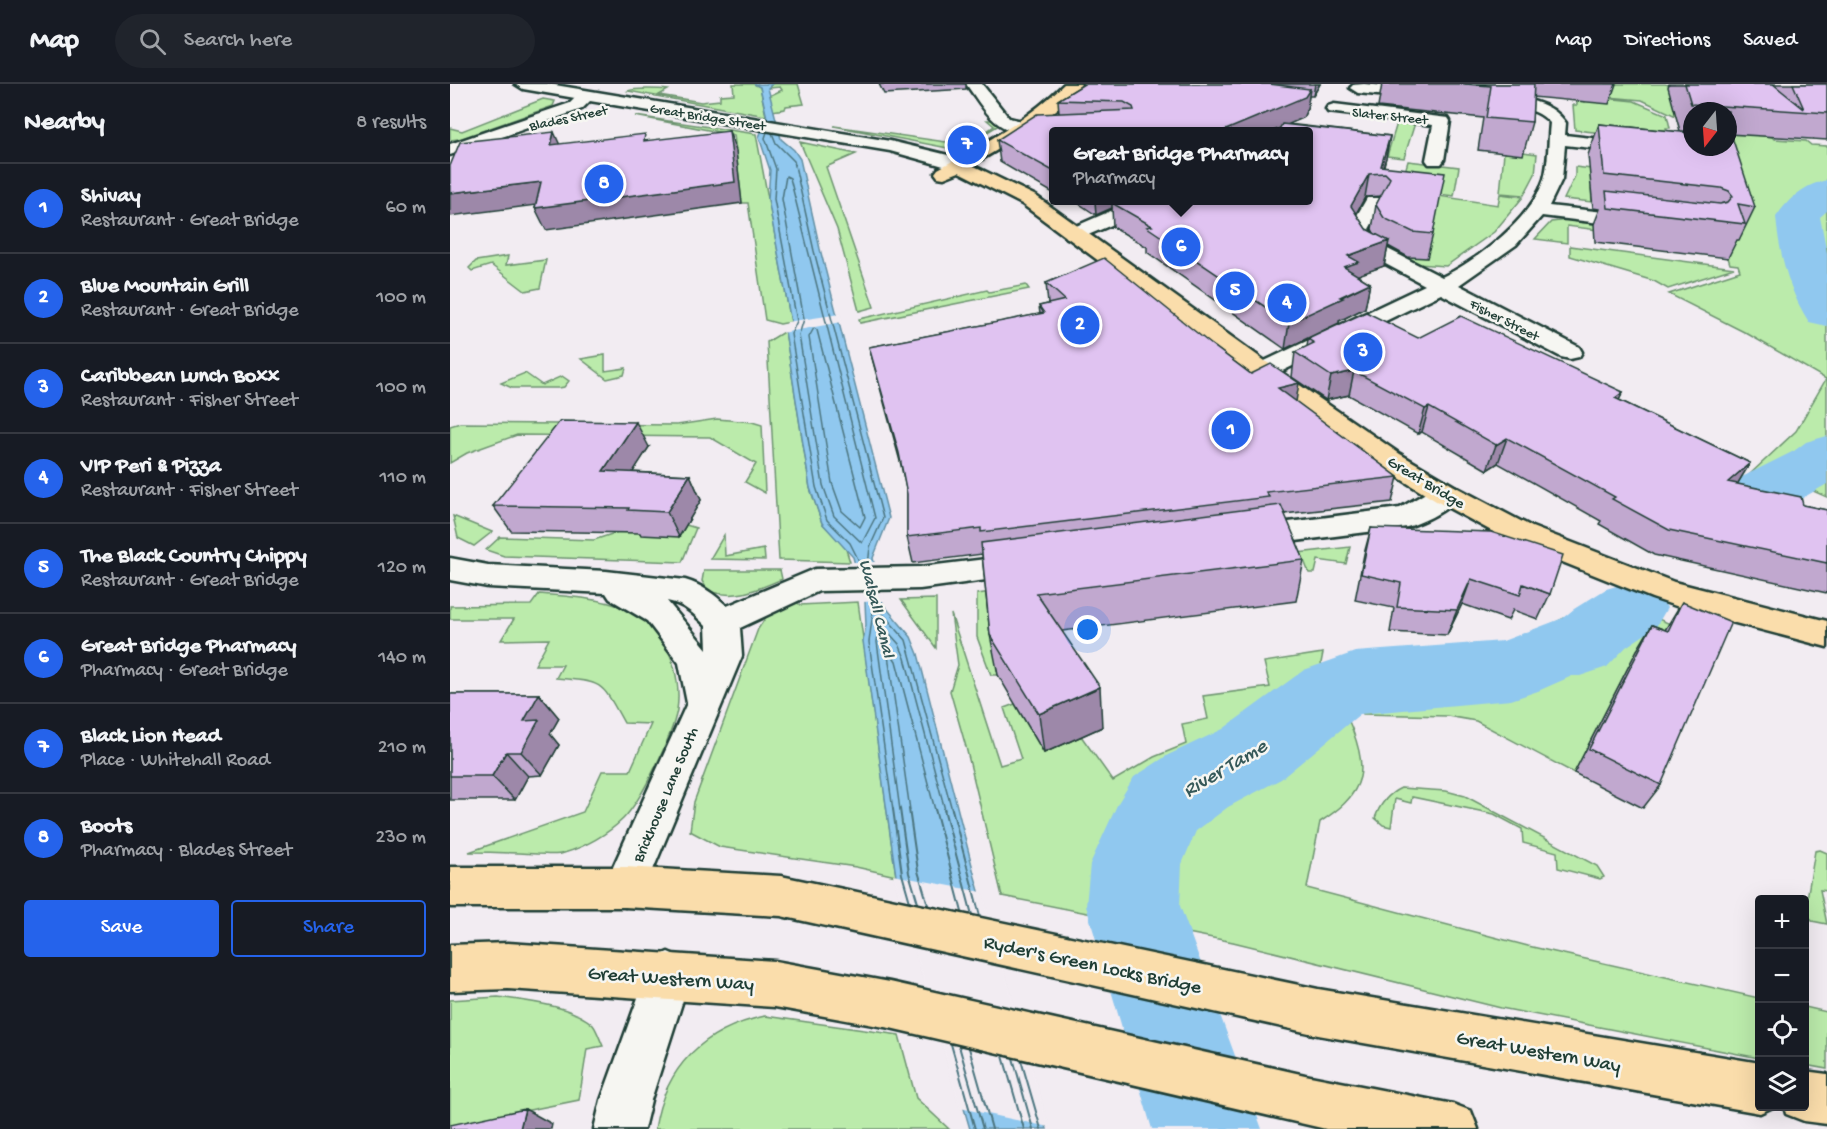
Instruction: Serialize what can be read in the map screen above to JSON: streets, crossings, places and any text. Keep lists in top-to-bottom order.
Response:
{
  "streets": {
    "main road": ["Great Bridge", "Ryder's Green Locks Bridge", "Great Western Way"],
    "street": [
      "Slater Street",
      "Great Bridge Street",
      "Blades Street",
      "Fisher Street",
      "Brickhouse Lane South"
    ]
  },
  "crossings": [
    ["Great Bridge Street", "Blades Street"],
    ["Great Bridge Street", "Great Bridge"],
    ["Fisher Street", "Great Bridge"],
    ["Brickhouse Lane South", "Ryder's Green Locks Bridge"],
    ["Ryder's Green Locks Bridge", "Great Western Way"]
  ],
  "water": ["Walsall Canal", "River Tame"],
  "north": "bottom",
  "page": {
    "header": "Map",
    "search": "Search here",
    "nav": ["Map", "Directions", "Saved"],
    "heading": ["Nearby", "8 results"],
    "pins": [
      "7",
      "8",
      "6",
      "5",
      "4",
      "2",
      "3",
      "1"
    ],
    "popup": ["Great Bridge Pharmacy", "Pharmacy"],
    "list": [
      {
        "mark": "1",
        "name": "Shivay",
        "note": "Restaurant · Great Bridge",
        "value": "60 m"
      },
      {
        "mark": "2",
        "name": "Blue Mountain Grill",
        "note": "Restaurant · Great Bridge",
        "value": "100 m"
      },
      {
        "mark": "3",
        "name": "Caribbean Lunch Boxx",
        "note": "Restaurant · Fisher Street",
        "value": "100 m"
      },
      {
        "mark": "4",
        "name": "VIP Peri & Pizza",
        "note": "Restaurant · Fisher Street",
        "value": "110 m"
      },
      {
        "mark": "5",
        "name": "The Black Country Chippy",
        "note": "Restaurant · Great Bridge",
        "value": "120 m"
      },
      {
        "mark": "6",
        "name": "Great Bridge Pharmacy",
        "note": "Pharmacy · Great Bridge",
        "value": "140 m"
      },
      {
        "mark": "7",
        "name": "Black Lion Head",
        "note": "Place · Whitehall Road",
        "value": "210 m"
      },
      {
        "mark": "8",
        "name": "Boots",
        "note": "Pharmacy · Blades Street",
        "value": "230 m"
      }
    ],
    "buttons": ["Save", "Share"],
    "map_buttons": ["+", "−"]
  }
}
